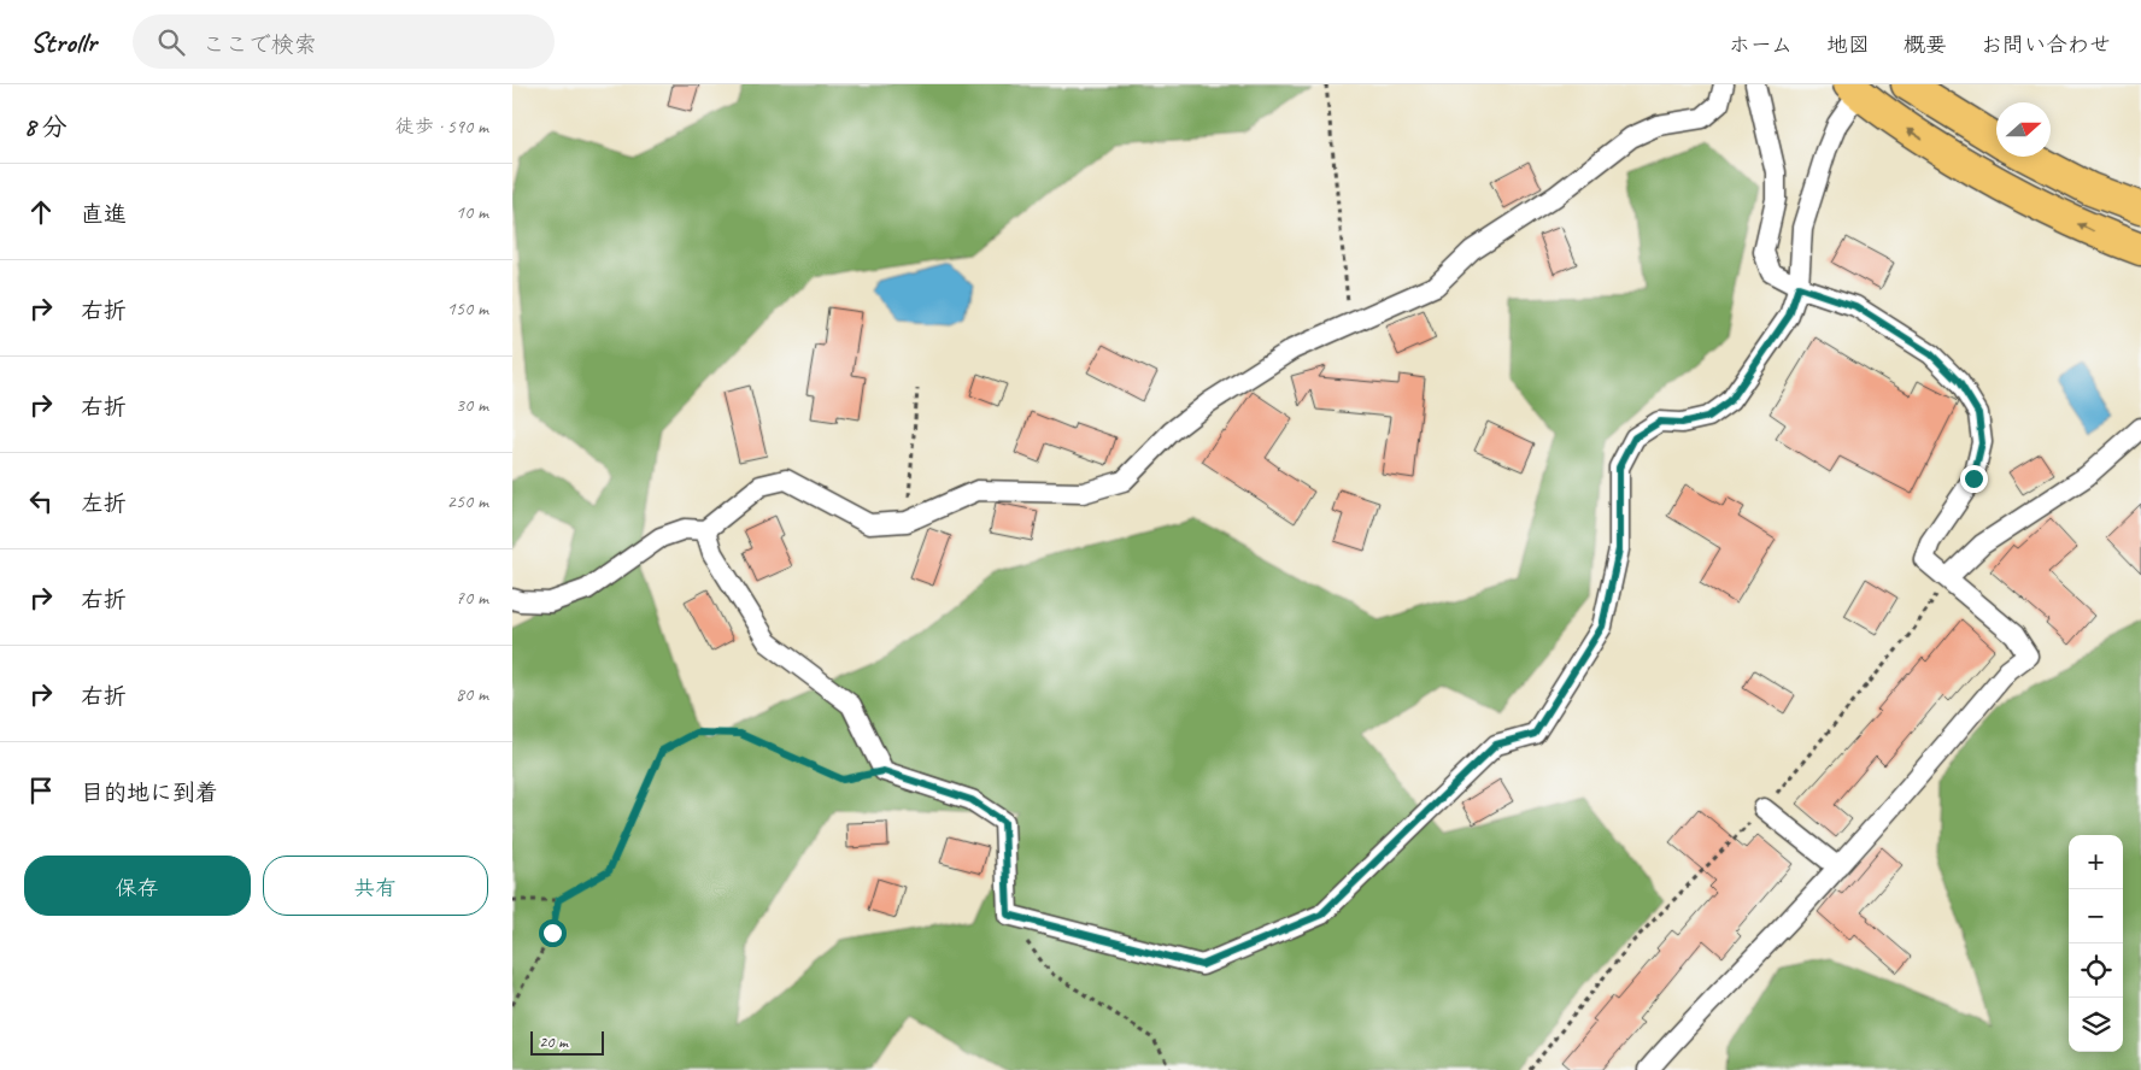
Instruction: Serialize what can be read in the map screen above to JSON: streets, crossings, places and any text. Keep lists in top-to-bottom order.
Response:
{
  "scale_bar": "20 m",
  "north": "right",
  "page": {
    "header": "Strollr",
    "search": "ここで検索",
    "nav": [
      "ホーム",
      "地図",
      "概要",
      "お問い合わせ"
    ],
    "heading": ["8 分", "徒歩 · 590 m"],
    "list": [
      ["直進", "10 m"],
      ["右折", "150 m"],
      ["右折", "30 m"],
      ["左折", "250 m"],
      ["右折", "70 m"],
      ["右折", "80 m"],
      "目的地に到着"
    ],
    "map_buttons": ["+", "−"],
    "buttons": ["保存", "共有"],
    "scale": "20 m"
  }
}
